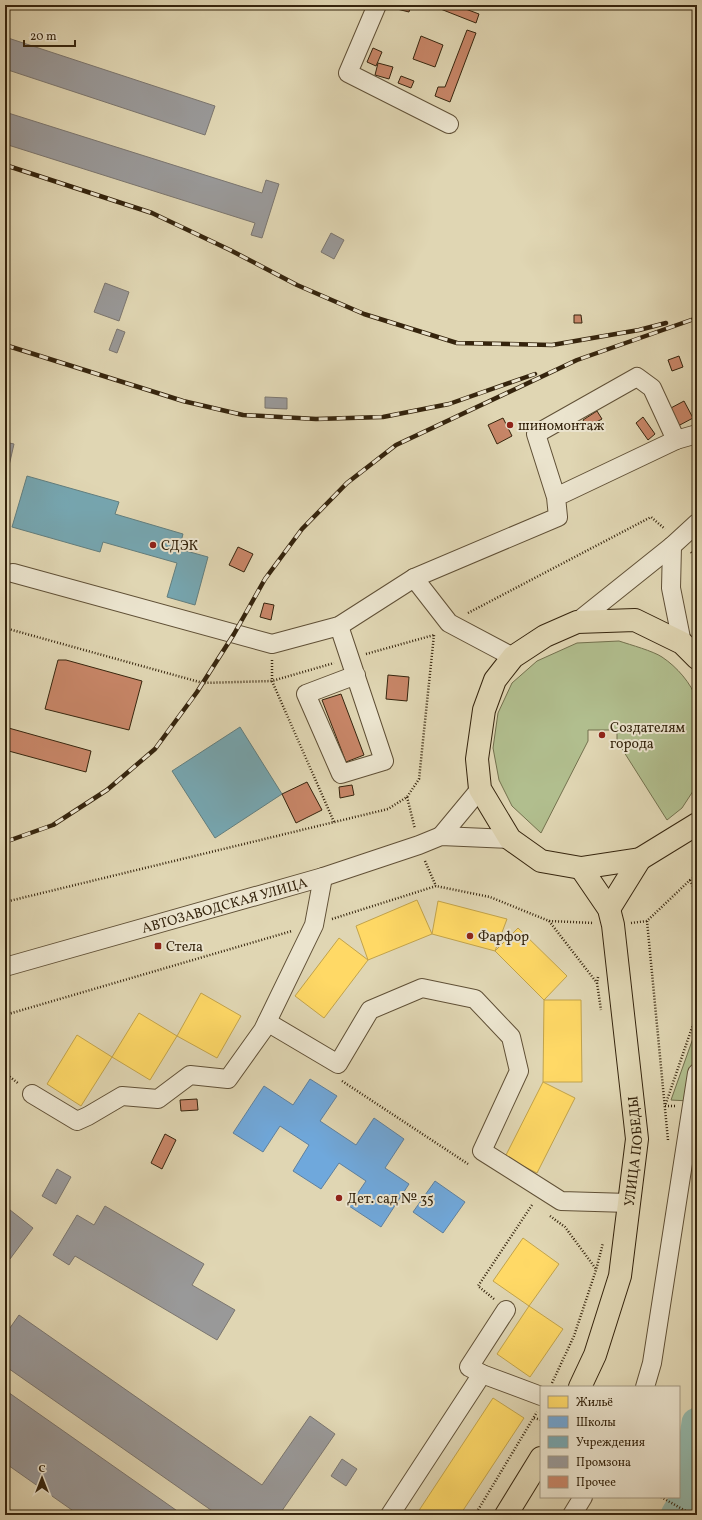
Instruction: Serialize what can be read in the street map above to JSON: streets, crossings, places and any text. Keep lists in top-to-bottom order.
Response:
{
  "streets": {
    "main road": ["УЛИЦА ПОБЕДЫ"],
    "street": ["АВТОЗАВОДСКАЯ УЛИЦА"]
  },
  "places": {
    "other": [
      "шиномонтаж",
      "СДЭК",
      "Создателям города",
      "Фарфор",
      "Дет. сад № 35"
    ],
    "transit": ["Стела"]
  },
  "legend": [
    "Жильё",
    "Школы",
    "Учреждения",
    "Промзона",
    "Прочее"
  ],
  "scale_bar": "20 m",
  "north": "top"
}
